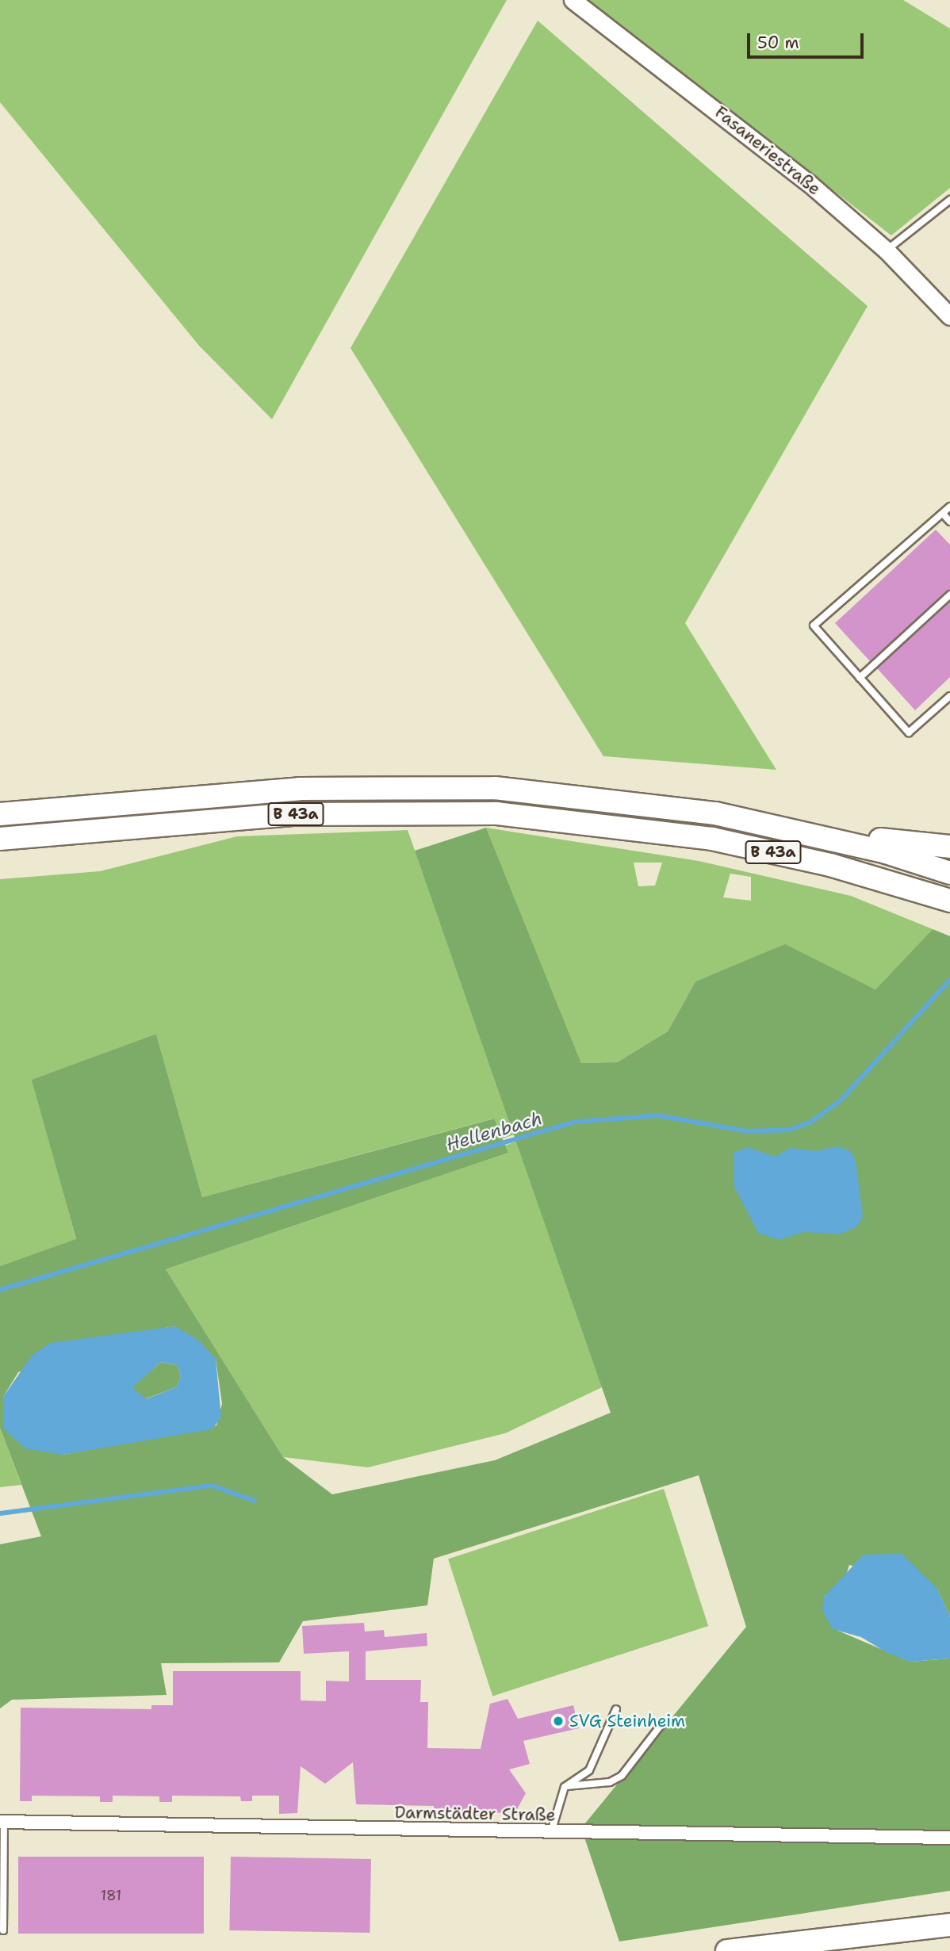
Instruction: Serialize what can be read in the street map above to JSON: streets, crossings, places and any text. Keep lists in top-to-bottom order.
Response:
{
  "streets": {
    "highway": ["B 43a"],
    "street": ["Fasaneriestraße", "Darmstädter Straße"]
  },
  "water": ["Hellenbach"],
  "places": ["SVG Steinheim"],
  "house_numbers": ["181"],
  "scale_bar": "50 m"
}
